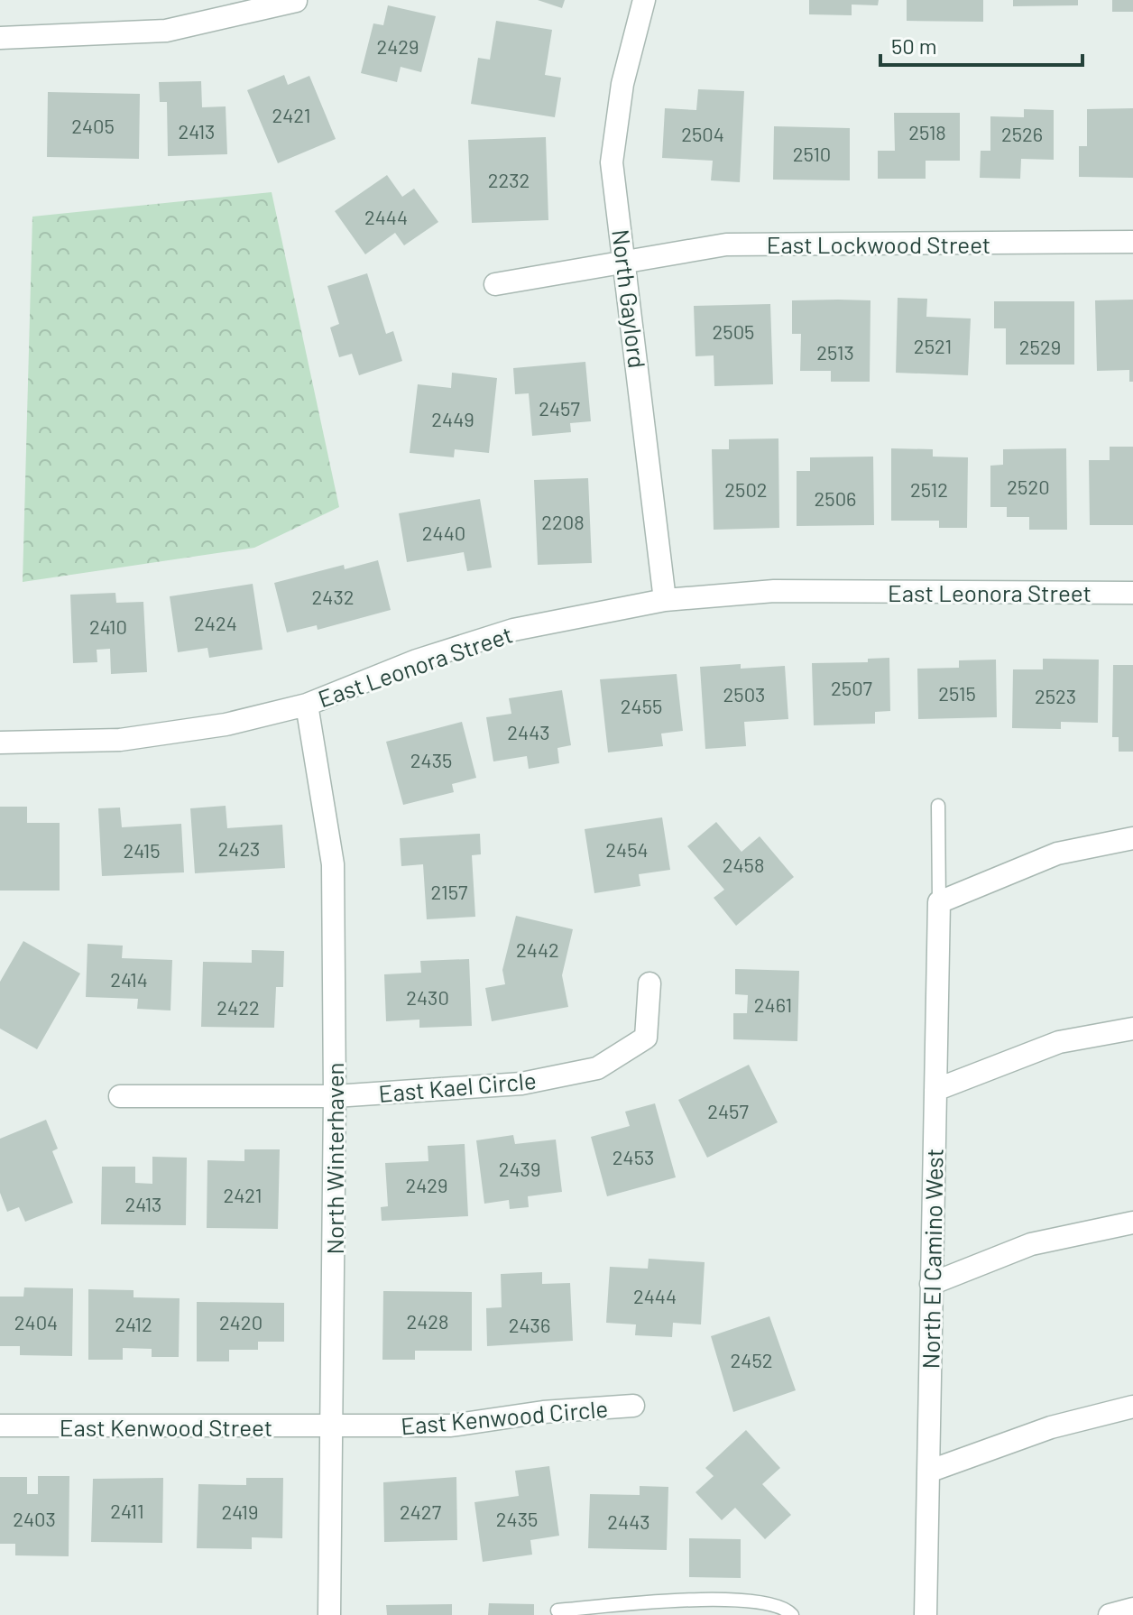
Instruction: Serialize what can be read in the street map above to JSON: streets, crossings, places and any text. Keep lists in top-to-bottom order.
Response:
{
  "streets": {
    "street": [
      "East Lockwood Street",
      "North Gaylord",
      "East Leonora Street",
      "East Kael Circle",
      "North Winterhaven",
      "North El Camino West",
      "East Kenwood Circle",
      "East Kenwood Street"
    ]
  },
  "crossings": [
    ["East Lockwood Street", "North Gaylord"],
    ["North Gaylord", "East Leonora Street"],
    ["East Leonora Street", "North Winterhaven"],
    ["East Kael Circle", "North Winterhaven"],
    ["North Winterhaven", "East Kenwood Circle"],
    ["North Winterhaven", "East Kenwood Street"],
    ["East Kenwood Circle", "East Kenwood Street"]
  ],
  "house_numbers": [
    "2429",
    "2421",
    "2405",
    "2413",
    "2518",
    "2504",
    "2526",
    "2510",
    "2232",
    "2444",
    "2505",
    "2521",
    "2529",
    "2513",
    "2457",
    "2449",
    "2520",
    "2502",
    "2512",
    "2506",
    "2208",
    "2440",
    "2432",
    "2424",
    "2410",
    "2507",
    "2515",
    "2503",
    "2523",
    "2455",
    "2443",
    "2435",
    "2423",
    "2454",
    "2415",
    "2458",
    "2157",
    "2442",
    "2414",
    "2430",
    "2461",
    "2422",
    "2457",
    "2453",
    "2439",
    "2429",
    "2421",
    "2413",
    "2444",
    "2428",
    "2404",
    "2420",
    "2412",
    "2436",
    "2452",
    "2411",
    "2419",
    "2427",
    "2403",
    "2435",
    "2443"
  ],
  "scale_bar": "50 m"
}
